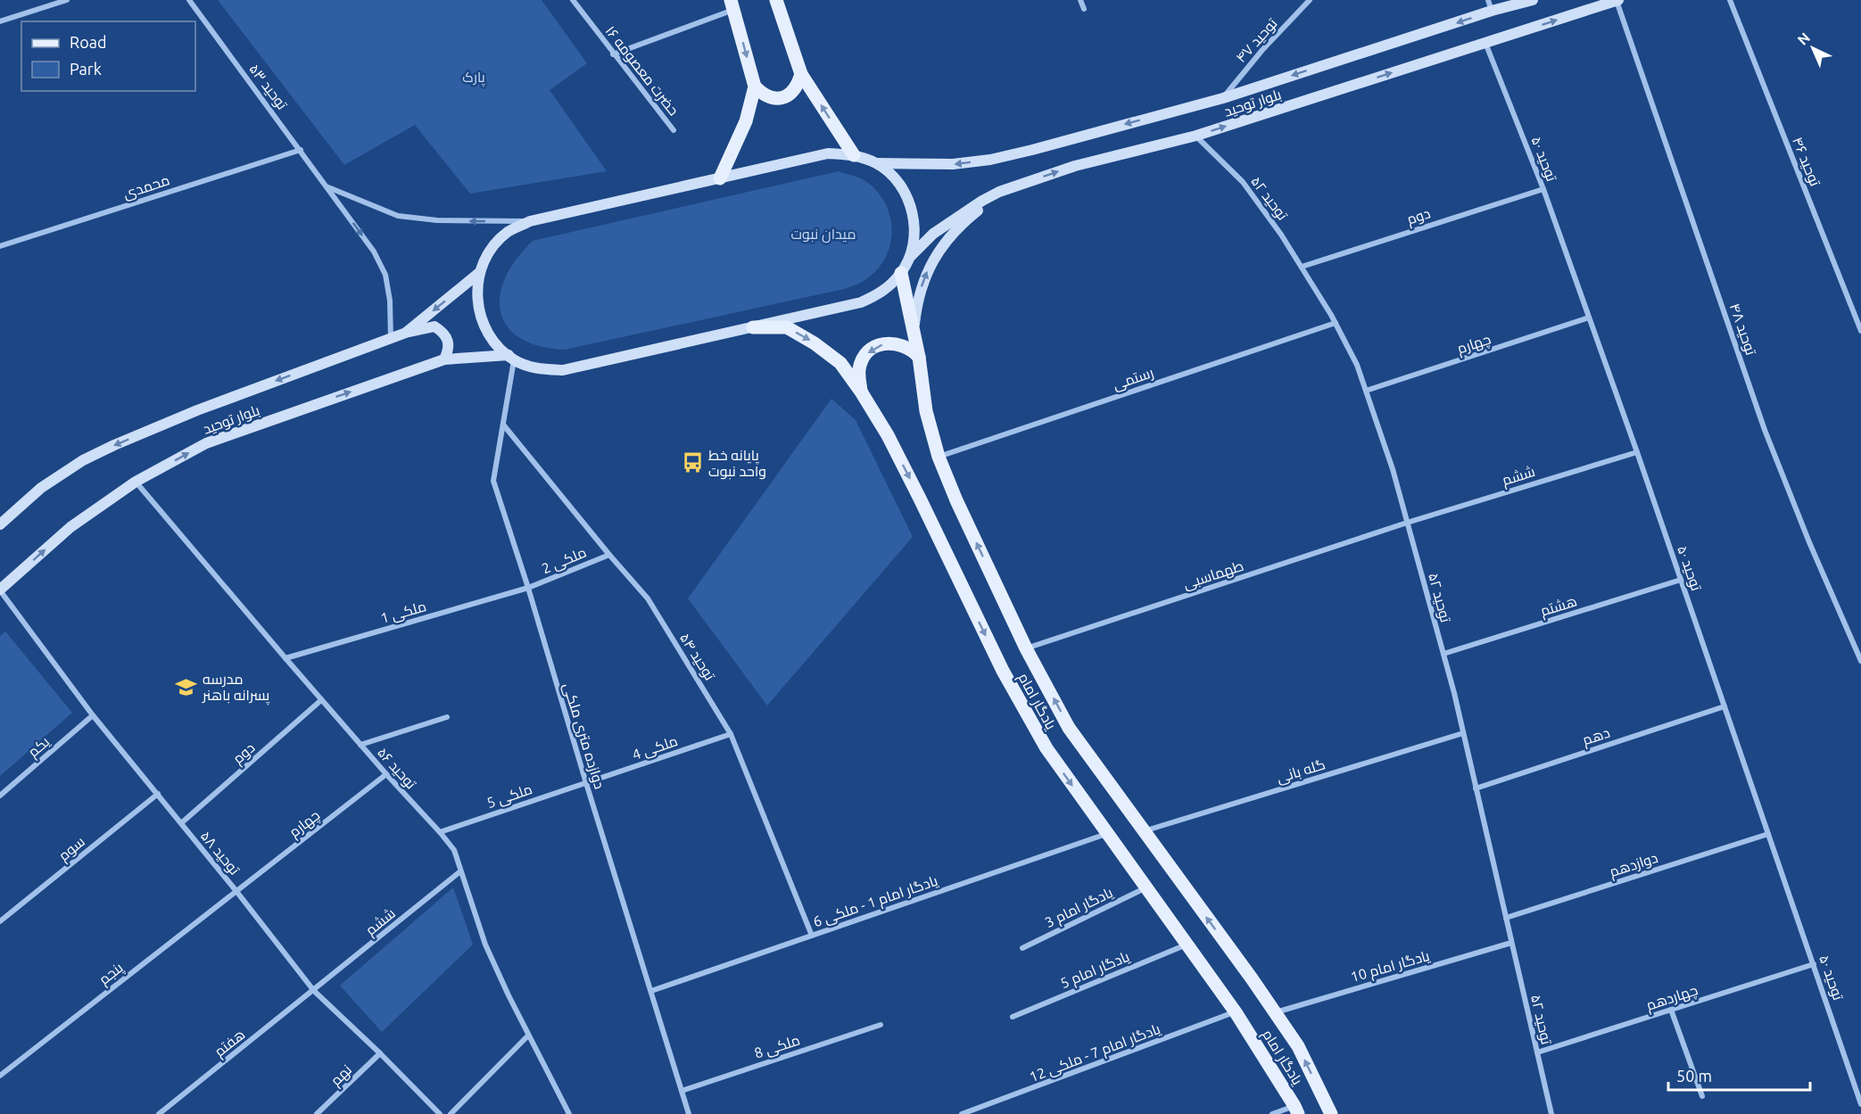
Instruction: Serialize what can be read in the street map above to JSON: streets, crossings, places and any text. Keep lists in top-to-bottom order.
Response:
{
  "streets": {
    "main road": ["بلوار توحید", "یادگار امام"],
    "street": [
      "توحید ۴۷",
      "حضرت معصومه ۱۶",
      "توحید ۵۳",
      "توحید ۵۰",
      "توحید ۴۶",
      "محمدی",
      "توحید ۵۲",
      "دوم",
      "توحید ۴۸",
      "چهارم",
      "رستمی",
      "ششم",
      "ملکی 2",
      "طهماسبی",
      "هشتم",
      "ملکی 1",
      "توحید ۵۴",
      "دوازده متری ملکی",
      "دهم",
      "یکم",
      "ملکی 4",
      "توحید ۵۶",
      "گله بانی",
      "ملکی 5",
      "سوم",
      "توحید ۵۸",
      "دوازدهم",
      "یادگار امام 1 - ملکی 6",
      "یادگار امام 3",
      "یادگار امام 10",
      "یادگار امام 5",
      "پنجم",
      "چهاردهم",
      "هفتم",
      "ملکی 8",
      "یادگار امام 7 - ملکی 12",
      "نهم"
    ]
  },
  "crossings": [
    ["توحید ۴۷", "بلوار توحید"],
    ["توحید ۵۳", "بلوار توحید"],
    ["توحید ۵۳", "محمدی"],
    ["بلوار توحید", "توحید ۵۰"],
    ["بلوار توحید", "توحید ۵۲"],
    ["بلوار توحید", "توحید ۴۸"],
    ["بلوار توحید", "دوازده متری ملکی"],
    ["بلوار توحید", "توحید ۵۶"],
    ["بلوار توحید", "توحید ۵۸"],
    ["توحید ۵۰", "دوم"],
    ["توحید ۵۰", "چهارم"],
    ["توحید ۵۰", "ششم"],
    ["توحید ۵۰", "هشتم"],
    ["توحید ۵۰", "دهم"],
    ["توحید ۵۰", "دوازدهم"],
    ["توحید ۵۰", "چهاردهم"],
    ["توحید ۵۲", "دوم"],
    ["توحید ۵۲", "چهارم"],
    ["توحید ۵۲", "رستمی"],
    ["توحید ۵۲", "ششم"],
    ["توحید ۵۲", "طهماسبی"],
    ["توحید ۵۲", "هشتم"],
    ["توحید ۵۲", "دهم"],
    ["توحید ۵۲", "گله بانی"],
    ["توحید ۵۲", "دوازدهم"],
    ["توحید ۵۲", "یادگار امام 10"],
    ["توحید ۵۲", "چهاردهم"],
    ["دوم", "توحید ۵۶"],
    ["دوم", "توحید ۵۸"],
    ["چهارم", "توحید ۵۶"],
    ["چهارم", "توحید ۵۸"],
    ["چهارم", "پنجم"],
    ["رستمی", "یادگار امام"],
    ["ششم", "طهماسبی"],
    ["ششم", "توحید ۵۶"],
    ["ششم", "توحید ۵۸"],
    ["ششم", "هفتم"],
    ["ملکی 2", "ملکی 1"],
    ["ملکی 2", "توحید ۵۴"],
    ["ملکی 2", "دوازده متری ملکی"],
    ["طهماسبی", "یادگار امام"],
    ["ملکی 1", "دوازده متری ملکی"],
    ["ملکی 1", "توحید ۵۶"],
    ["توحید ۵۴", "دوازده متری ملکی"],
    ["توحید ۵۴", "ملکی 4"],
    ["توحید ۵۴", "یادگار امام 1 - ملکی 6"],
    ["یادگار امام", "گله بانی"],
    ["یادگار امام", "یادگار امام 1 - ملکی 6"],
    ["یادگار امام", "یادگار امام 3"],
    ["یادگار امام", "یادگار امام 10"],
    ["یادگار امام", "یادگار امام 5"],
    ["یادگار امام", "یادگار امام 7 - ملکی 12"],
    ["دوازده متری ملکی", "ملکی 4"],
    ["دوازده متری ملکی", "ملکی 5"],
    ["دوازده متری ملکی", "یادگار امام 1 - ملکی 6"],
    ["دوازده متری ملکی", "ملکی 8"],
    ["یکم", "توحید ۵۸"],
    ["ملکی 4", "ملکی 5"],
    ["توحید ۵۶", "ملکی 5"],
    ["سوم", "توحید ۵۸"],
    ["توحید ۵۸", "پنجم"],
    ["توحید ۵۸", "هفتم"],
    ["توحید ۵۸", "نهم"]
  ],
  "one_way": ["توحید ۵۳"],
  "parks": ["پارک", "میدان نبوت"],
  "places": {
    "bus stop": ["پایانه خط واحد نبوت"],
    "school or university": ["مدرسه پسرانه باهنر"]
  },
  "legend": ["Road", "Park"],
  "scale_bar": "50 m",
  "north": "top left"
}
